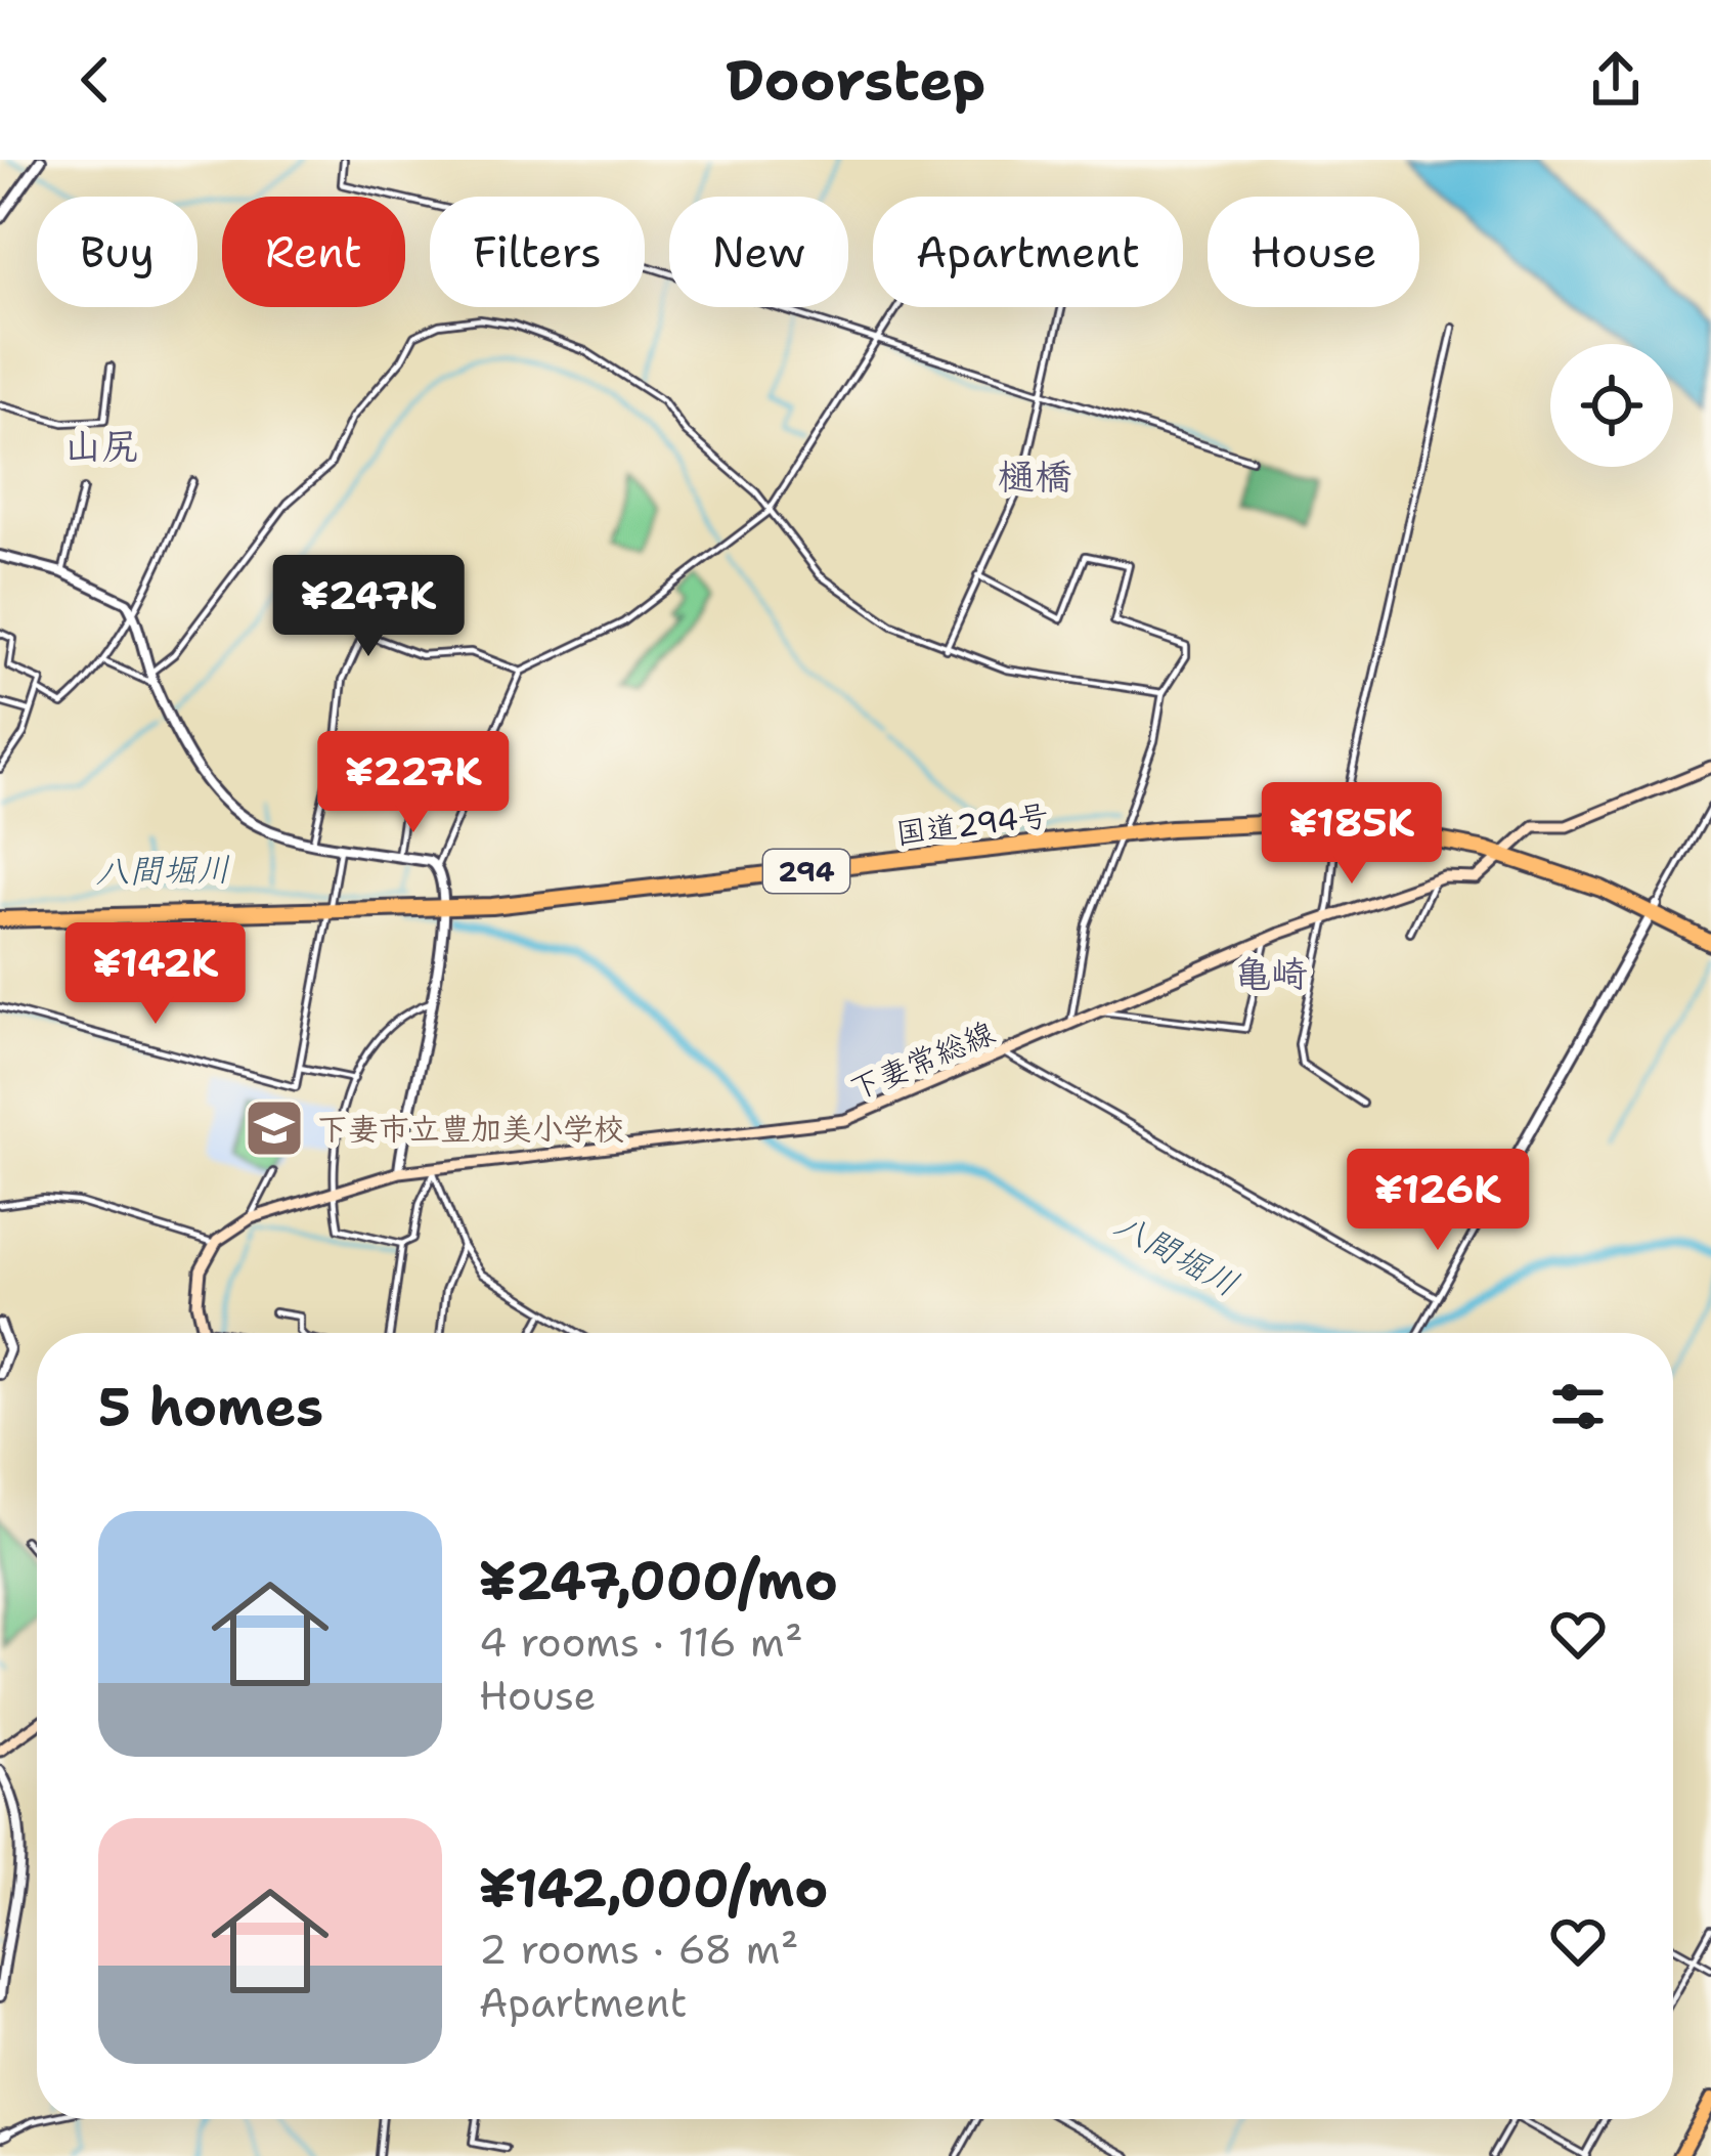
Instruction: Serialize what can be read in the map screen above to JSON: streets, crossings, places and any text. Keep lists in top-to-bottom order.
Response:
{
  "streets": {
    "highway": ["国道294号", "294"],
    "main road": ["下妻常総線"]
  },
  "crossings": [
    ["国道294号", "下妻常総線"]
  ],
  "districts": ["山尻", "樋橋", "亀崎"],
  "water": ["八間堀川"],
  "places": {
    "school or university": ["下妻市立豊加美小学校"]
  },
  "page": {
    "header": "Doorstep",
    "chip": [
      "Buy",
      "Rent",
      "Filters",
      "New",
      "Apartment",
      "House"
    ],
    "price": [
      "¥247K",
      "¥227K",
      "¥185K",
      "¥142K",
      "¥126K"
    ],
    "heading": "5 homes",
    "list": [
      {
        "name": "¥247,000/mo",
        "note": "4 rooms · 116 m² · House"
      },
      {
        "name": "¥142,000/mo",
        "note": "2 rooms · 68 m² · Apartment"
      }
    ]
  }
}
